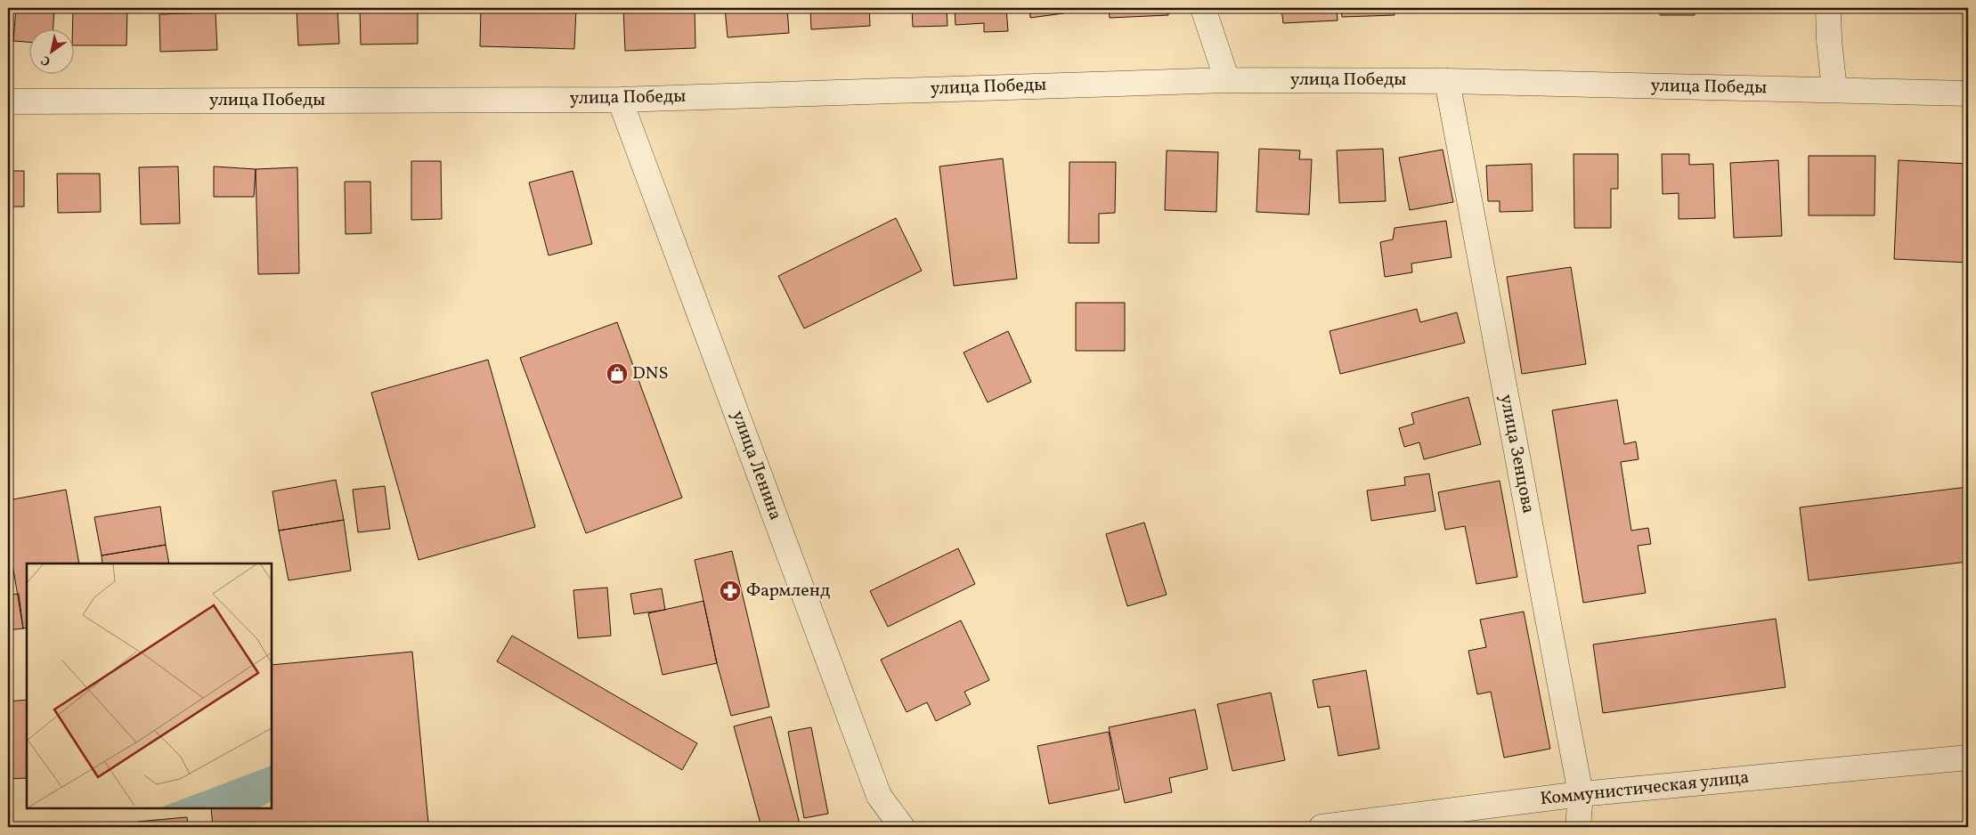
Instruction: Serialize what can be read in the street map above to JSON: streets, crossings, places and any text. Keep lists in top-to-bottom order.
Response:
{
  "streets": {
    "street": [
      "улица Победы",
      "улица Зенцова",
      "улица Ленина",
      "Коммунистическая улица"
    ]
  },
  "crossings": [
    ["улица Победы", "улица Зенцова"],
    ["улица Победы", "улица Ленина"],
    ["улица Зенцова", "Коммунистическая улица"]
  ],
  "places": {
    "shop": ["DNS"],
    "pharmacy": ["Фармленд"]
  },
  "north": "bottom left"
}
